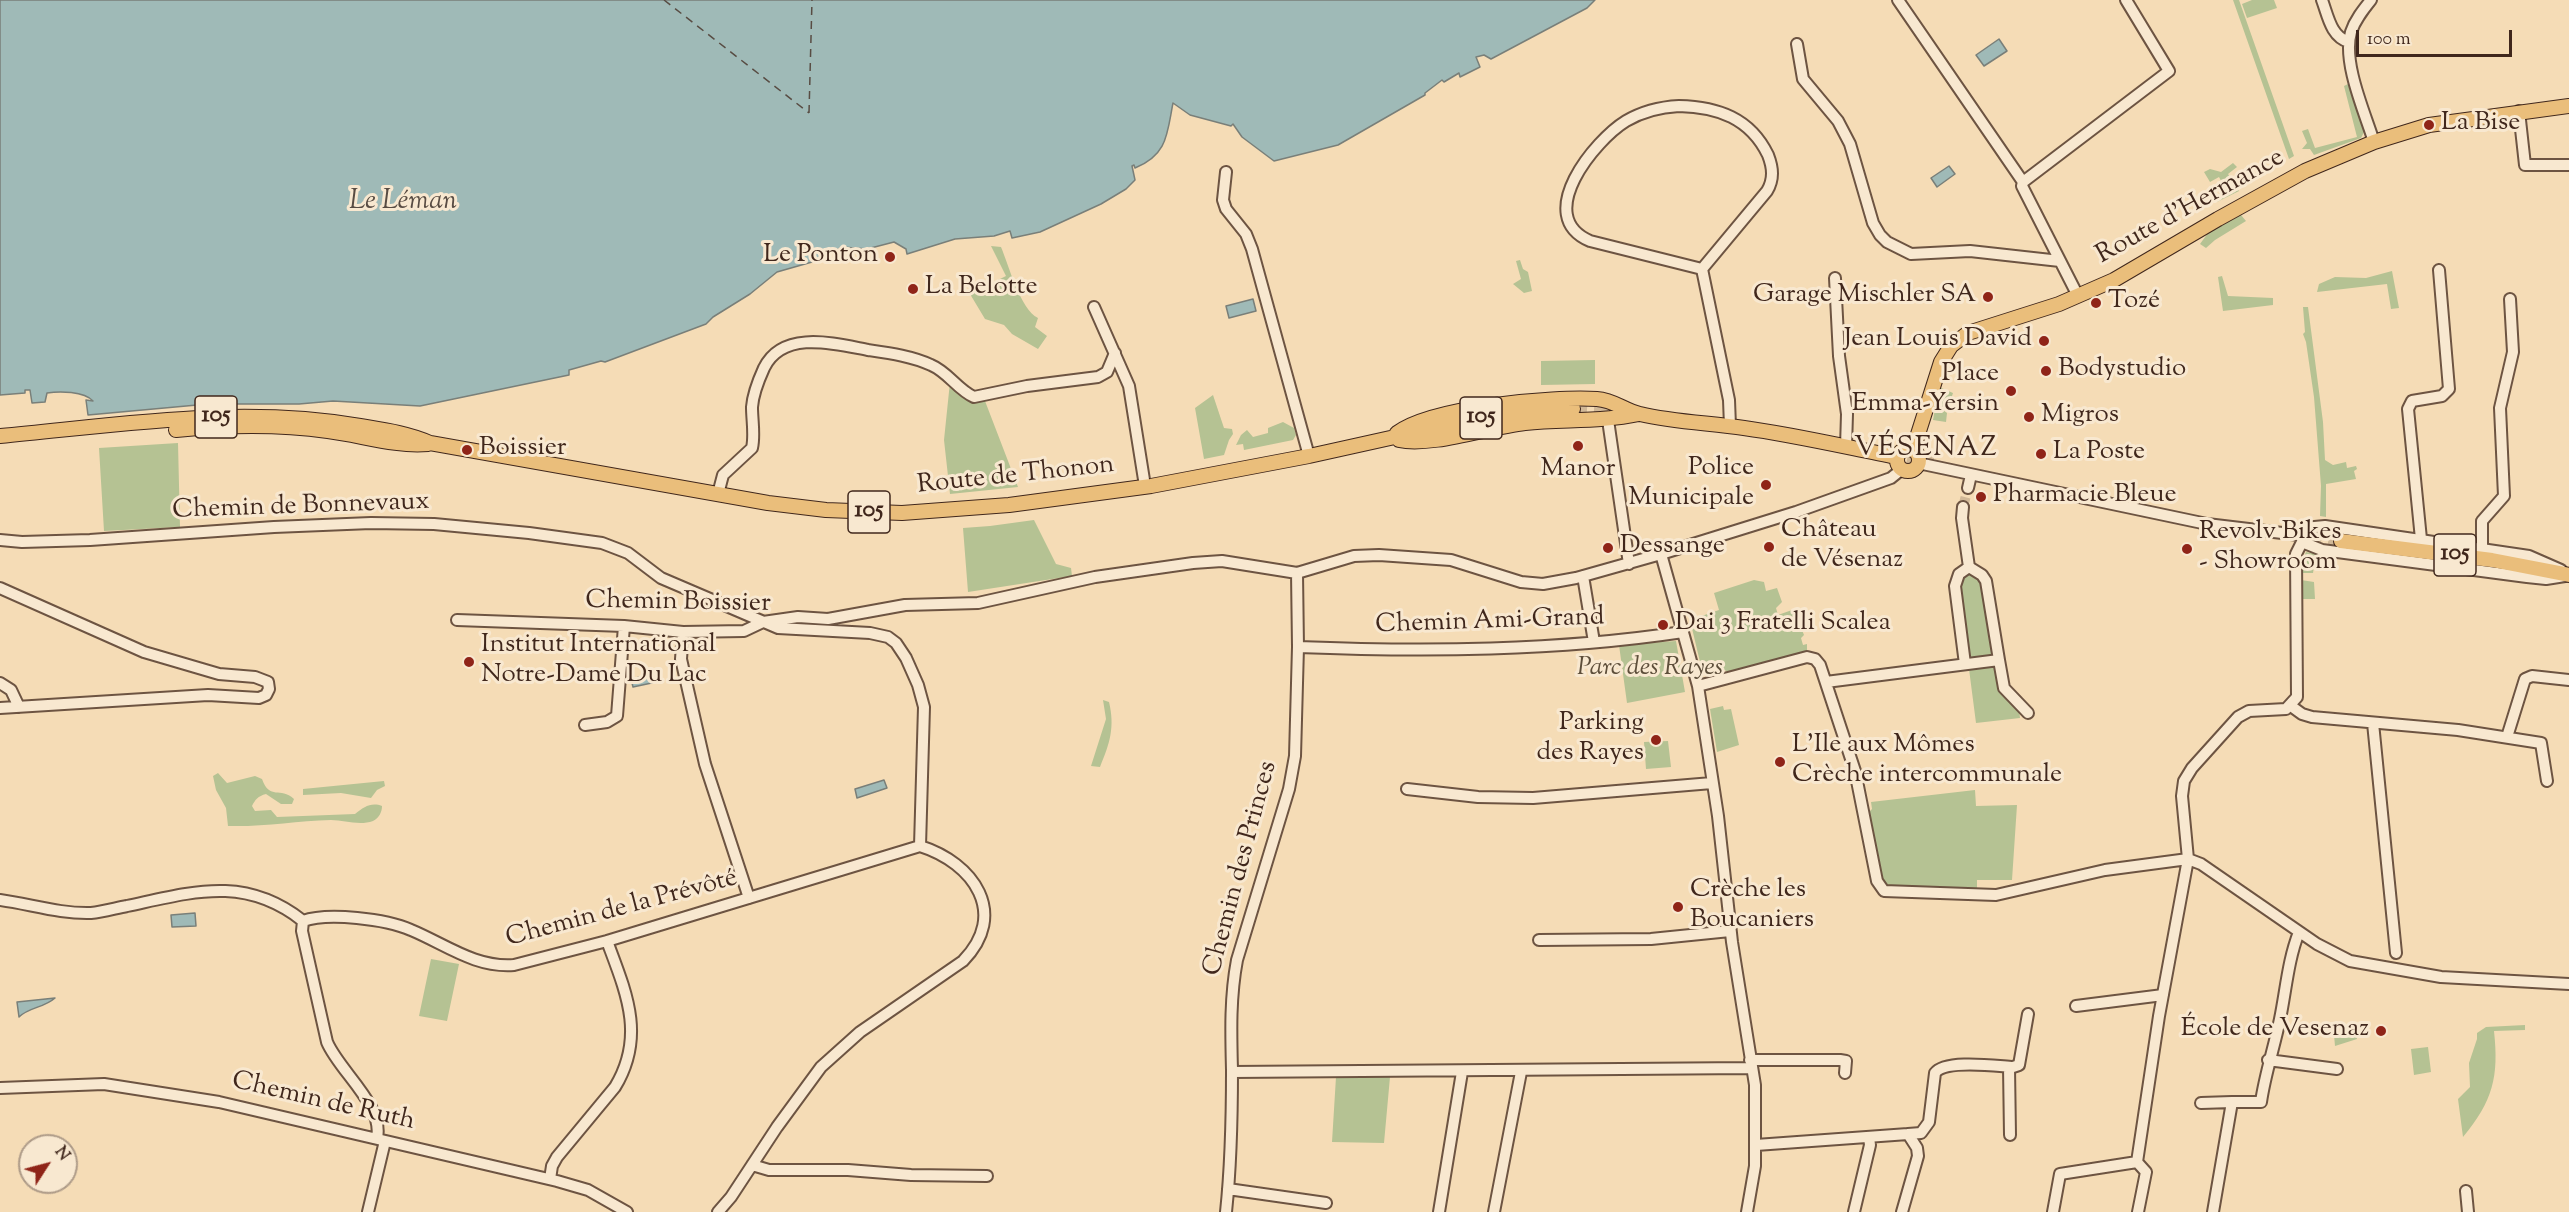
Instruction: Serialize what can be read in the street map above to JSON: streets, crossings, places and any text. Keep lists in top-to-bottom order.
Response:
{
  "streets": {
    "main road": ["Route d'Hermance", "105", "Route de Thonon"],
    "street": [
      "Chemin de Bonnevaux",
      "Chemin Boissier",
      "Chemin Ami-Grand",
      "Chemin des Princes",
      "Chemin de la Prévôté",
      "Chemin de Ruth"
    ]
  },
  "crossings": [
    ["105", "Route de Thonon"],
    ["Chemin de Bonnevaux", "Chemin Boissier"],
    ["Chemin Boissier", "Chemin de la Prévôté"],
    ["Chemin Ami-Grand", "Chemin des Princes"]
  ],
  "districts": ["VÉSENAZ"],
  "water": ["Le Léman"],
  "parks": ["Parc des Rayes"],
  "places": [
    "La Bise",
    "Le Ponton",
    "La Belotte",
    "Garage Mischler SA",
    "Tozé",
    "Jean Louis David",
    "Bodystudio",
    "Place Emma-Yersin",
    "Migros",
    "Manor",
    "Boissier",
    "La Poste",
    "Police Municipale",
    "Pharmacie Bleue",
    "Château de Vésenaz",
    "Dessange",
    "Revolv Bikes - Showroom",
    "Dai 3 Fratelli Scalea",
    "Institut International Notre-Dame Du Lac",
    "Parking des Rayes",
    "L'Ile aux Mômes Crèche intercommunale",
    "Crèche les Boucaniers",
    "École de Vesenaz"
  ],
  "scale_bar": "100 m",
  "north": "top right"
}
